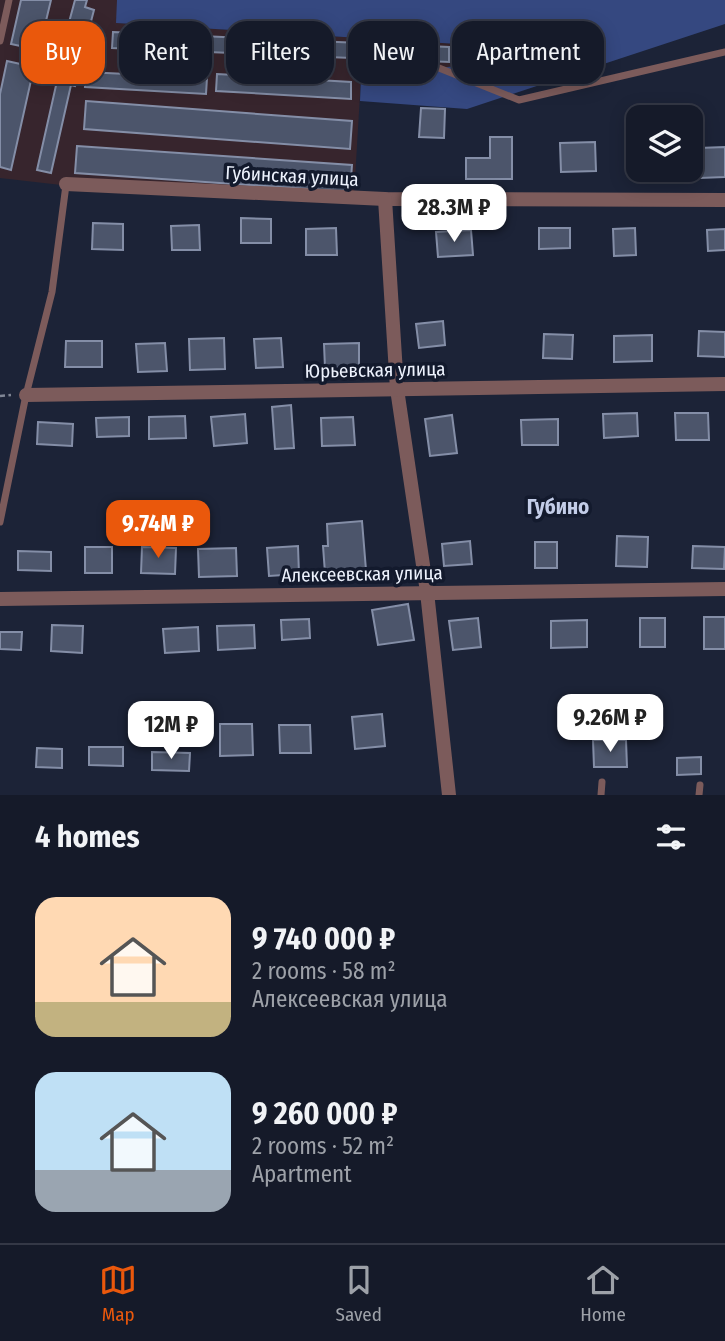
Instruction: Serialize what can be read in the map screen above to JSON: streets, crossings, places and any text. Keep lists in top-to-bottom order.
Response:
{
  "streets": {
    "street": ["Губинская улица", "Юрьевская улица", "Алексеевская улица"]
  },
  "districts": ["Губино"],
  "page": {
    "chip": [
      "Buy",
      "Rent",
      "Filters",
      "New",
      "Apartment"
    ],
    "price": [
      "28.3M ₽",
      "9.74M ₽",
      "9.26M ₽",
      "12M ₽"
    ],
    "heading": "4 homes",
    "list": [
      {
        "name": "9 740 000 ₽",
        "note": "2 rooms · 58 m² · Алексеевская улица"
      },
      {
        "name": "9 260 000 ₽",
        "note": "2 rooms · 52 m² · Apartment"
      }
    ],
    "tabs": ["Map", "Saved", "Home"]
  }
}
